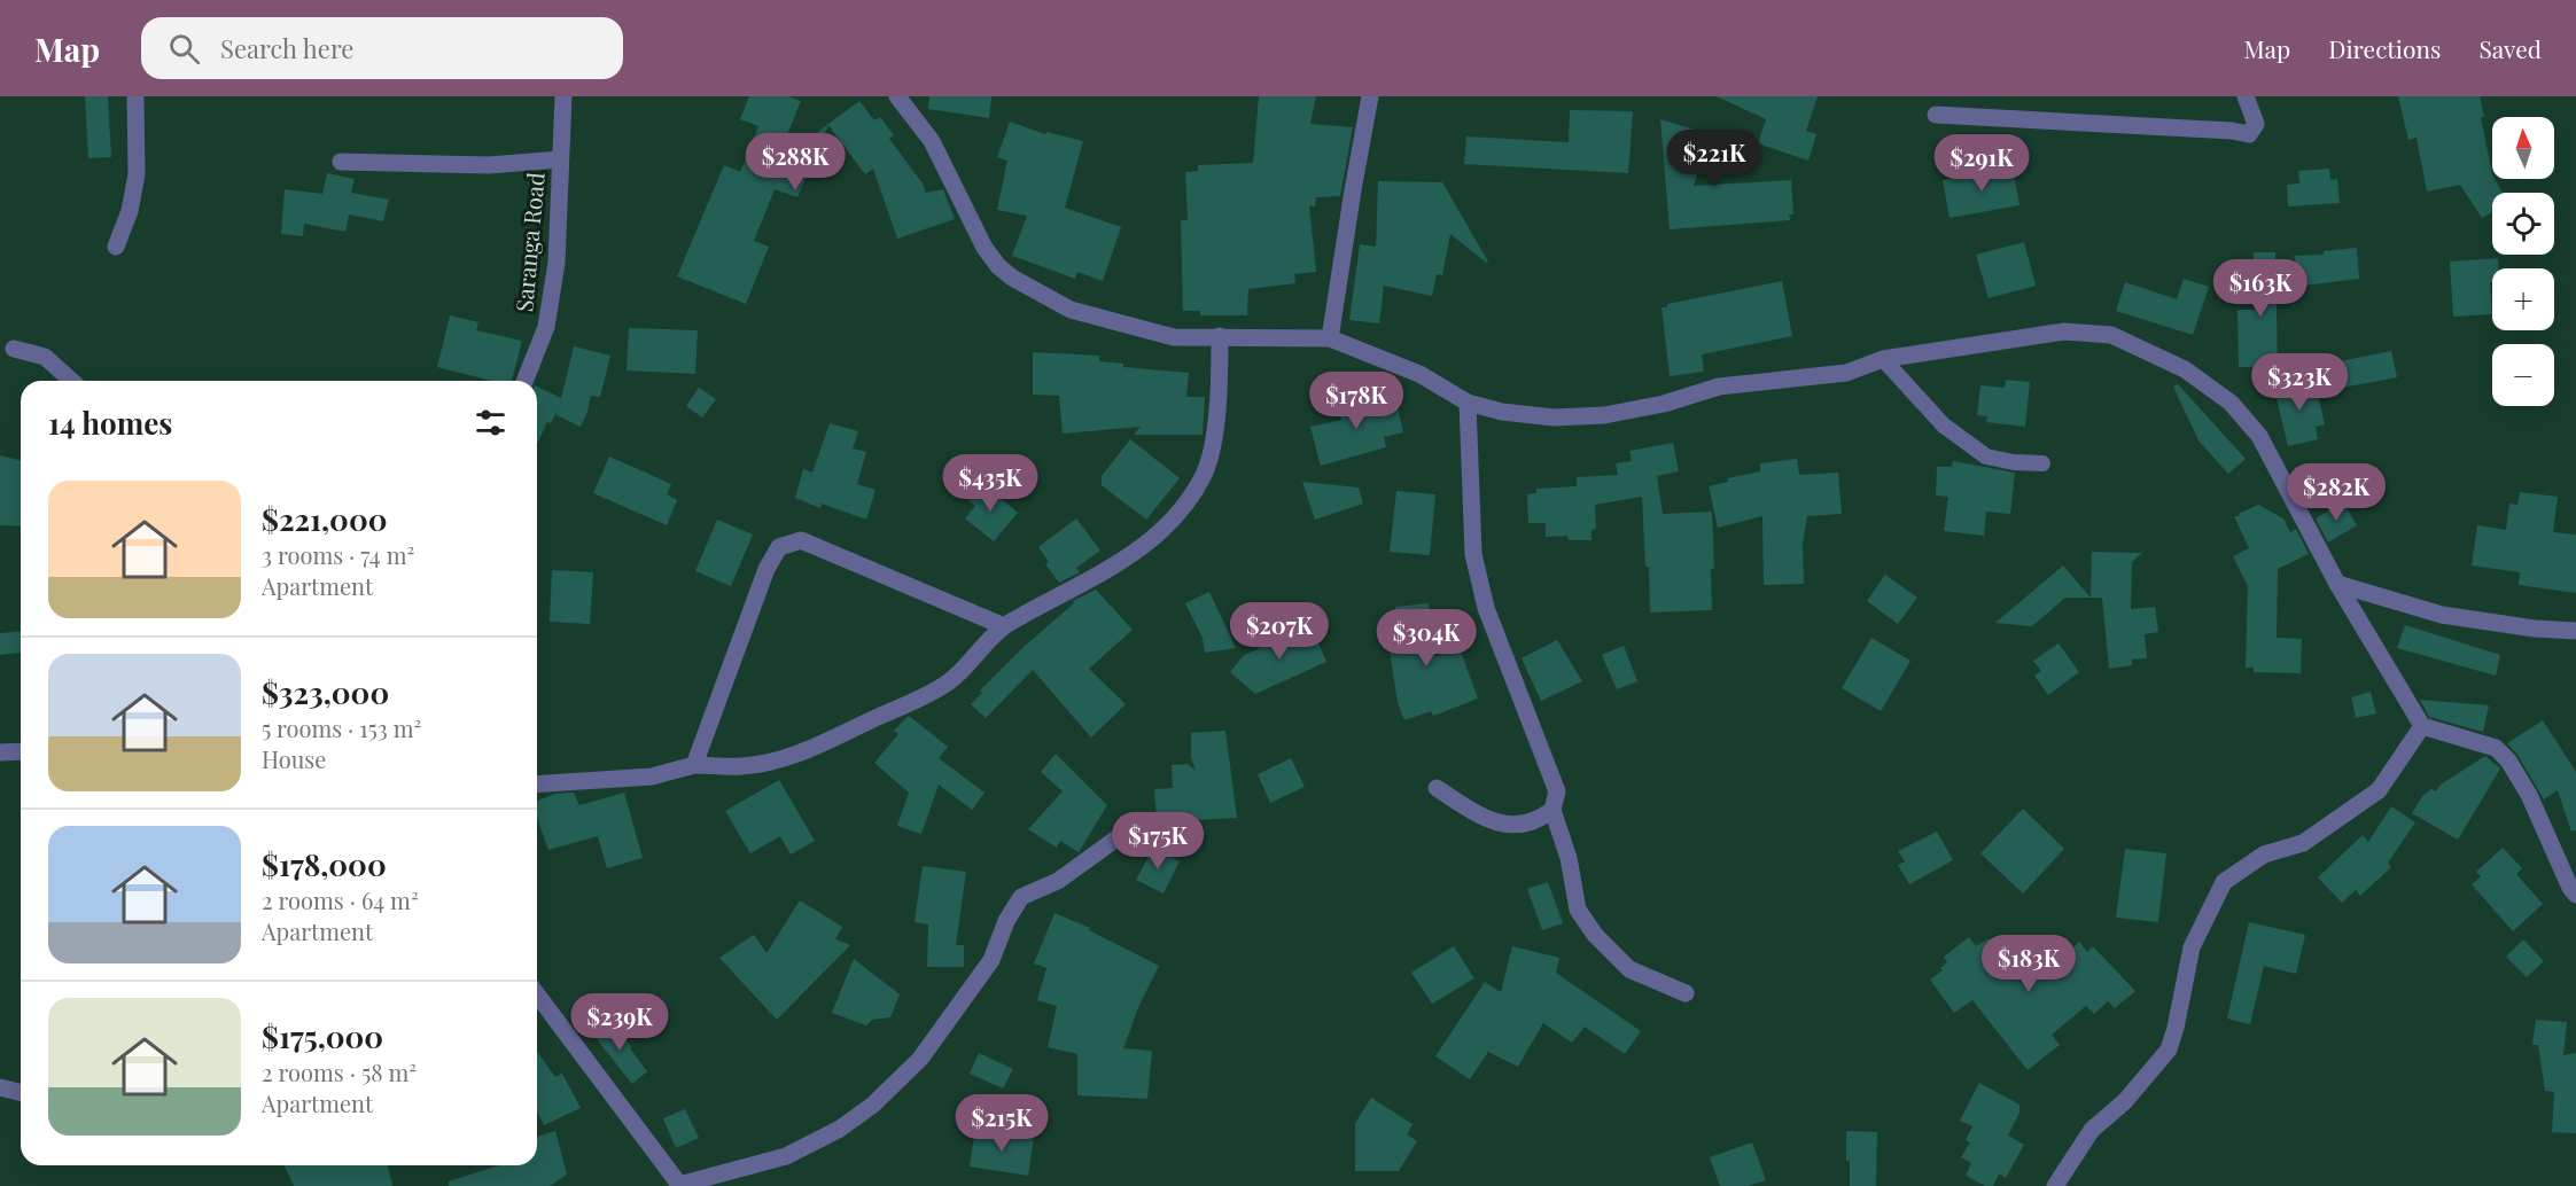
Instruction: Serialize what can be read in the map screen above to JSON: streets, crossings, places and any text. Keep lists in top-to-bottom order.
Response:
{
  "streets": {
    "street": ["Saranga Road"]
  },
  "north": "top",
  "page": {
    "header": "Map",
    "search": "Search here",
    "nav": ["Map", "Directions", "Saved"],
    "map_buttons": ["+", "−"],
    "price": [
      "$221K",
      "$288K",
      "$291K",
      "$163K",
      "$323K",
      "$178K",
      "$435K",
      "$282K",
      "$207K",
      "$304K",
      "$175K",
      "$183K",
      "$239K",
      "$215K"
    ],
    "heading": "14 homes",
    "list": [
      {
        "name": "$221,000",
        "note": "3 rooms · 74 m² · Apartment"
      },
      {
        "name": "$323,000",
        "note": "5 rooms · 153 m² · House"
      },
      {
        "name": "$178,000",
        "note": "2 rooms · 64 m² · Apartment"
      },
      {
        "name": "$175,000",
        "note": "2 rooms · 58 m² · Apartment"
      }
    ]
  }
}
